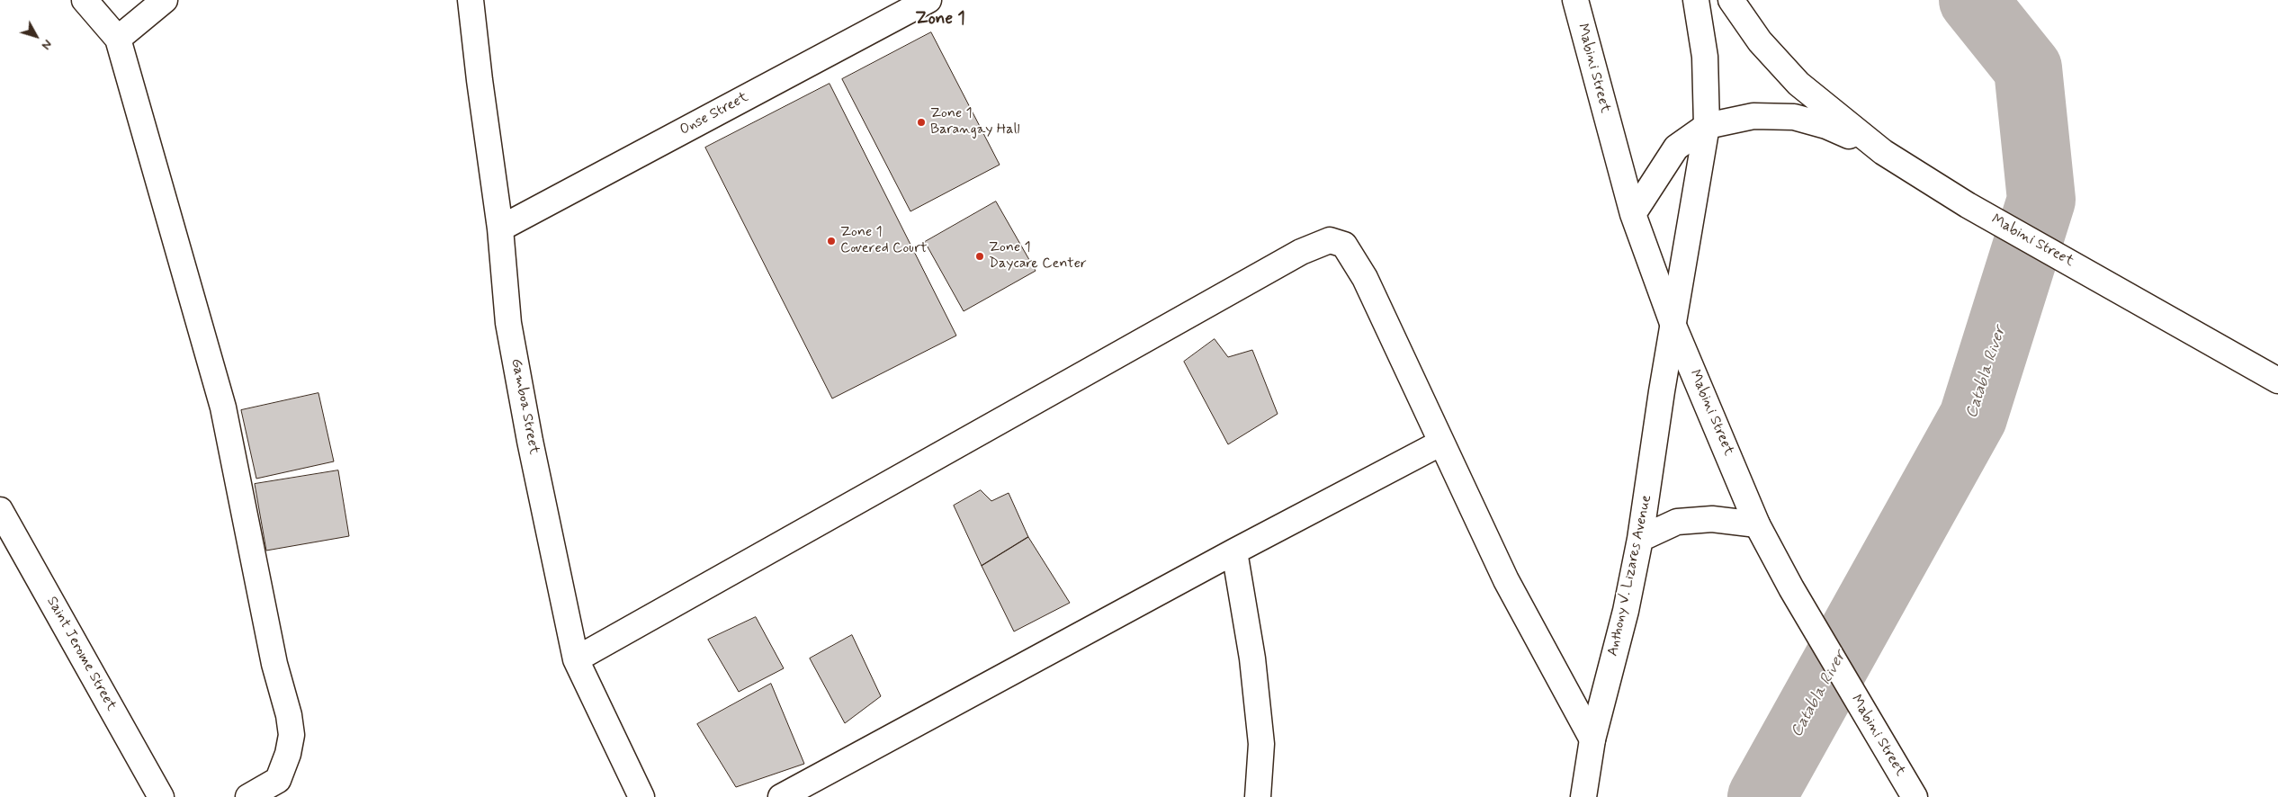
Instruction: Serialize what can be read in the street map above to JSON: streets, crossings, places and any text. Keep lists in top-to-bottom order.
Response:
{
  "streets": {
    "street": [
      "Mabini Street",
      "Onse Street",
      "Gamboa Street",
      "Anthony V. Lizares Avenue",
      "Saint Jerome Street"
    ]
  },
  "crossings": [
    ["Mabini Street", "Anthony V. Lizares Avenue"],
    ["Onse Street", "Gamboa Street"]
  ],
  "districts": ["Zone 1"],
  "water": ["Catabla River"],
  "places": ["Zone 1 Barangay Hall", "Zone 1 Covered Court", "Zone 1 Daycare Center"],
  "north": "bottom right"
}
